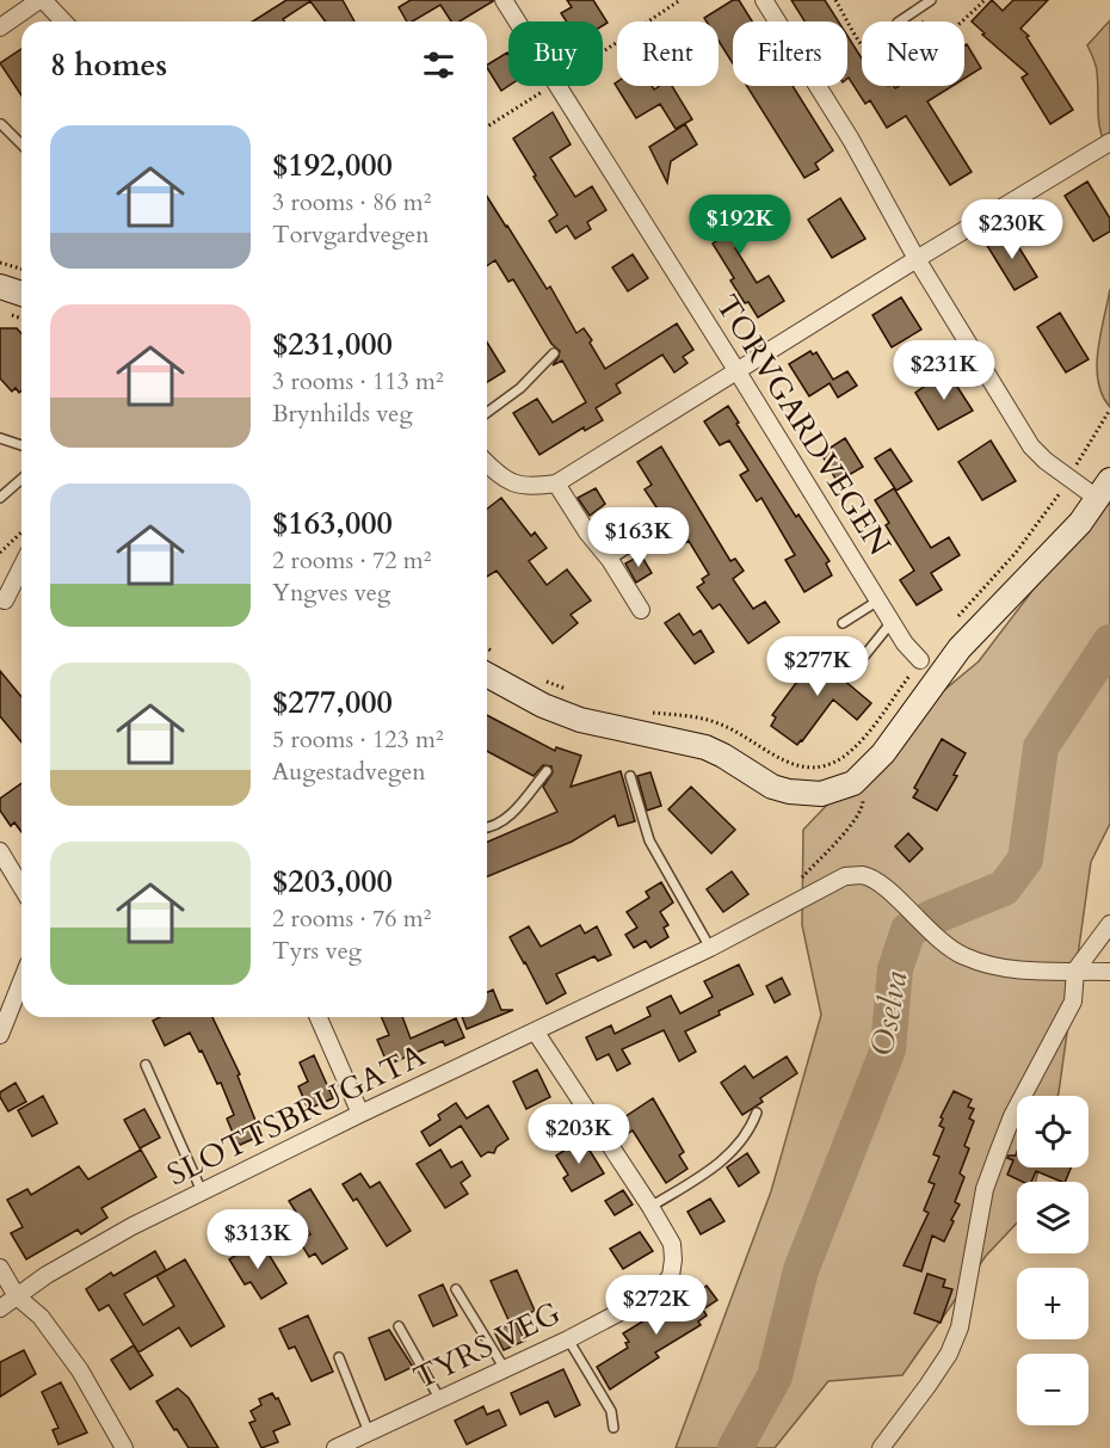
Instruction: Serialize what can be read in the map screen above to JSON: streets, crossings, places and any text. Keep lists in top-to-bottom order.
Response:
{
  "streets": {
    "street": ["TORVGARDVEGEN", "SLOTTSBRUGATA", "TYRS VEG"]
  },
  "crossings": [
    ["SLOTTSBRUGATA", "TYRS VEG"]
  ],
  "water": ["Oselva"],
  "page": {
    "chip": [
      "Buy",
      "Rent",
      "Filters",
      "New"
    ],
    "heading": "8 homes",
    "list": [
      {
        "name": "$192,000",
        "note": "3 rooms · 86 m² · Torvgardvegen"
      },
      {
        "name": "$231,000",
        "note": "3 rooms · 113 m² · Brynhilds veg"
      },
      {
        "name": "$163,000",
        "note": "2 rooms · 72 m² · Yngves veg"
      },
      {
        "name": "$277,000",
        "note": "5 rooms · 123 m² · Augestadvegen"
      },
      {
        "name": "$203,000",
        "note": "2 rooms · 76 m² · Tyrs veg"
      }
    ],
    "price": [
      "$192K",
      "$230K",
      "$231K",
      "$163K",
      "$277K",
      "$203K",
      "$313K",
      "$272K"
    ],
    "map_buttons": ["+", "−"]
  }
}
